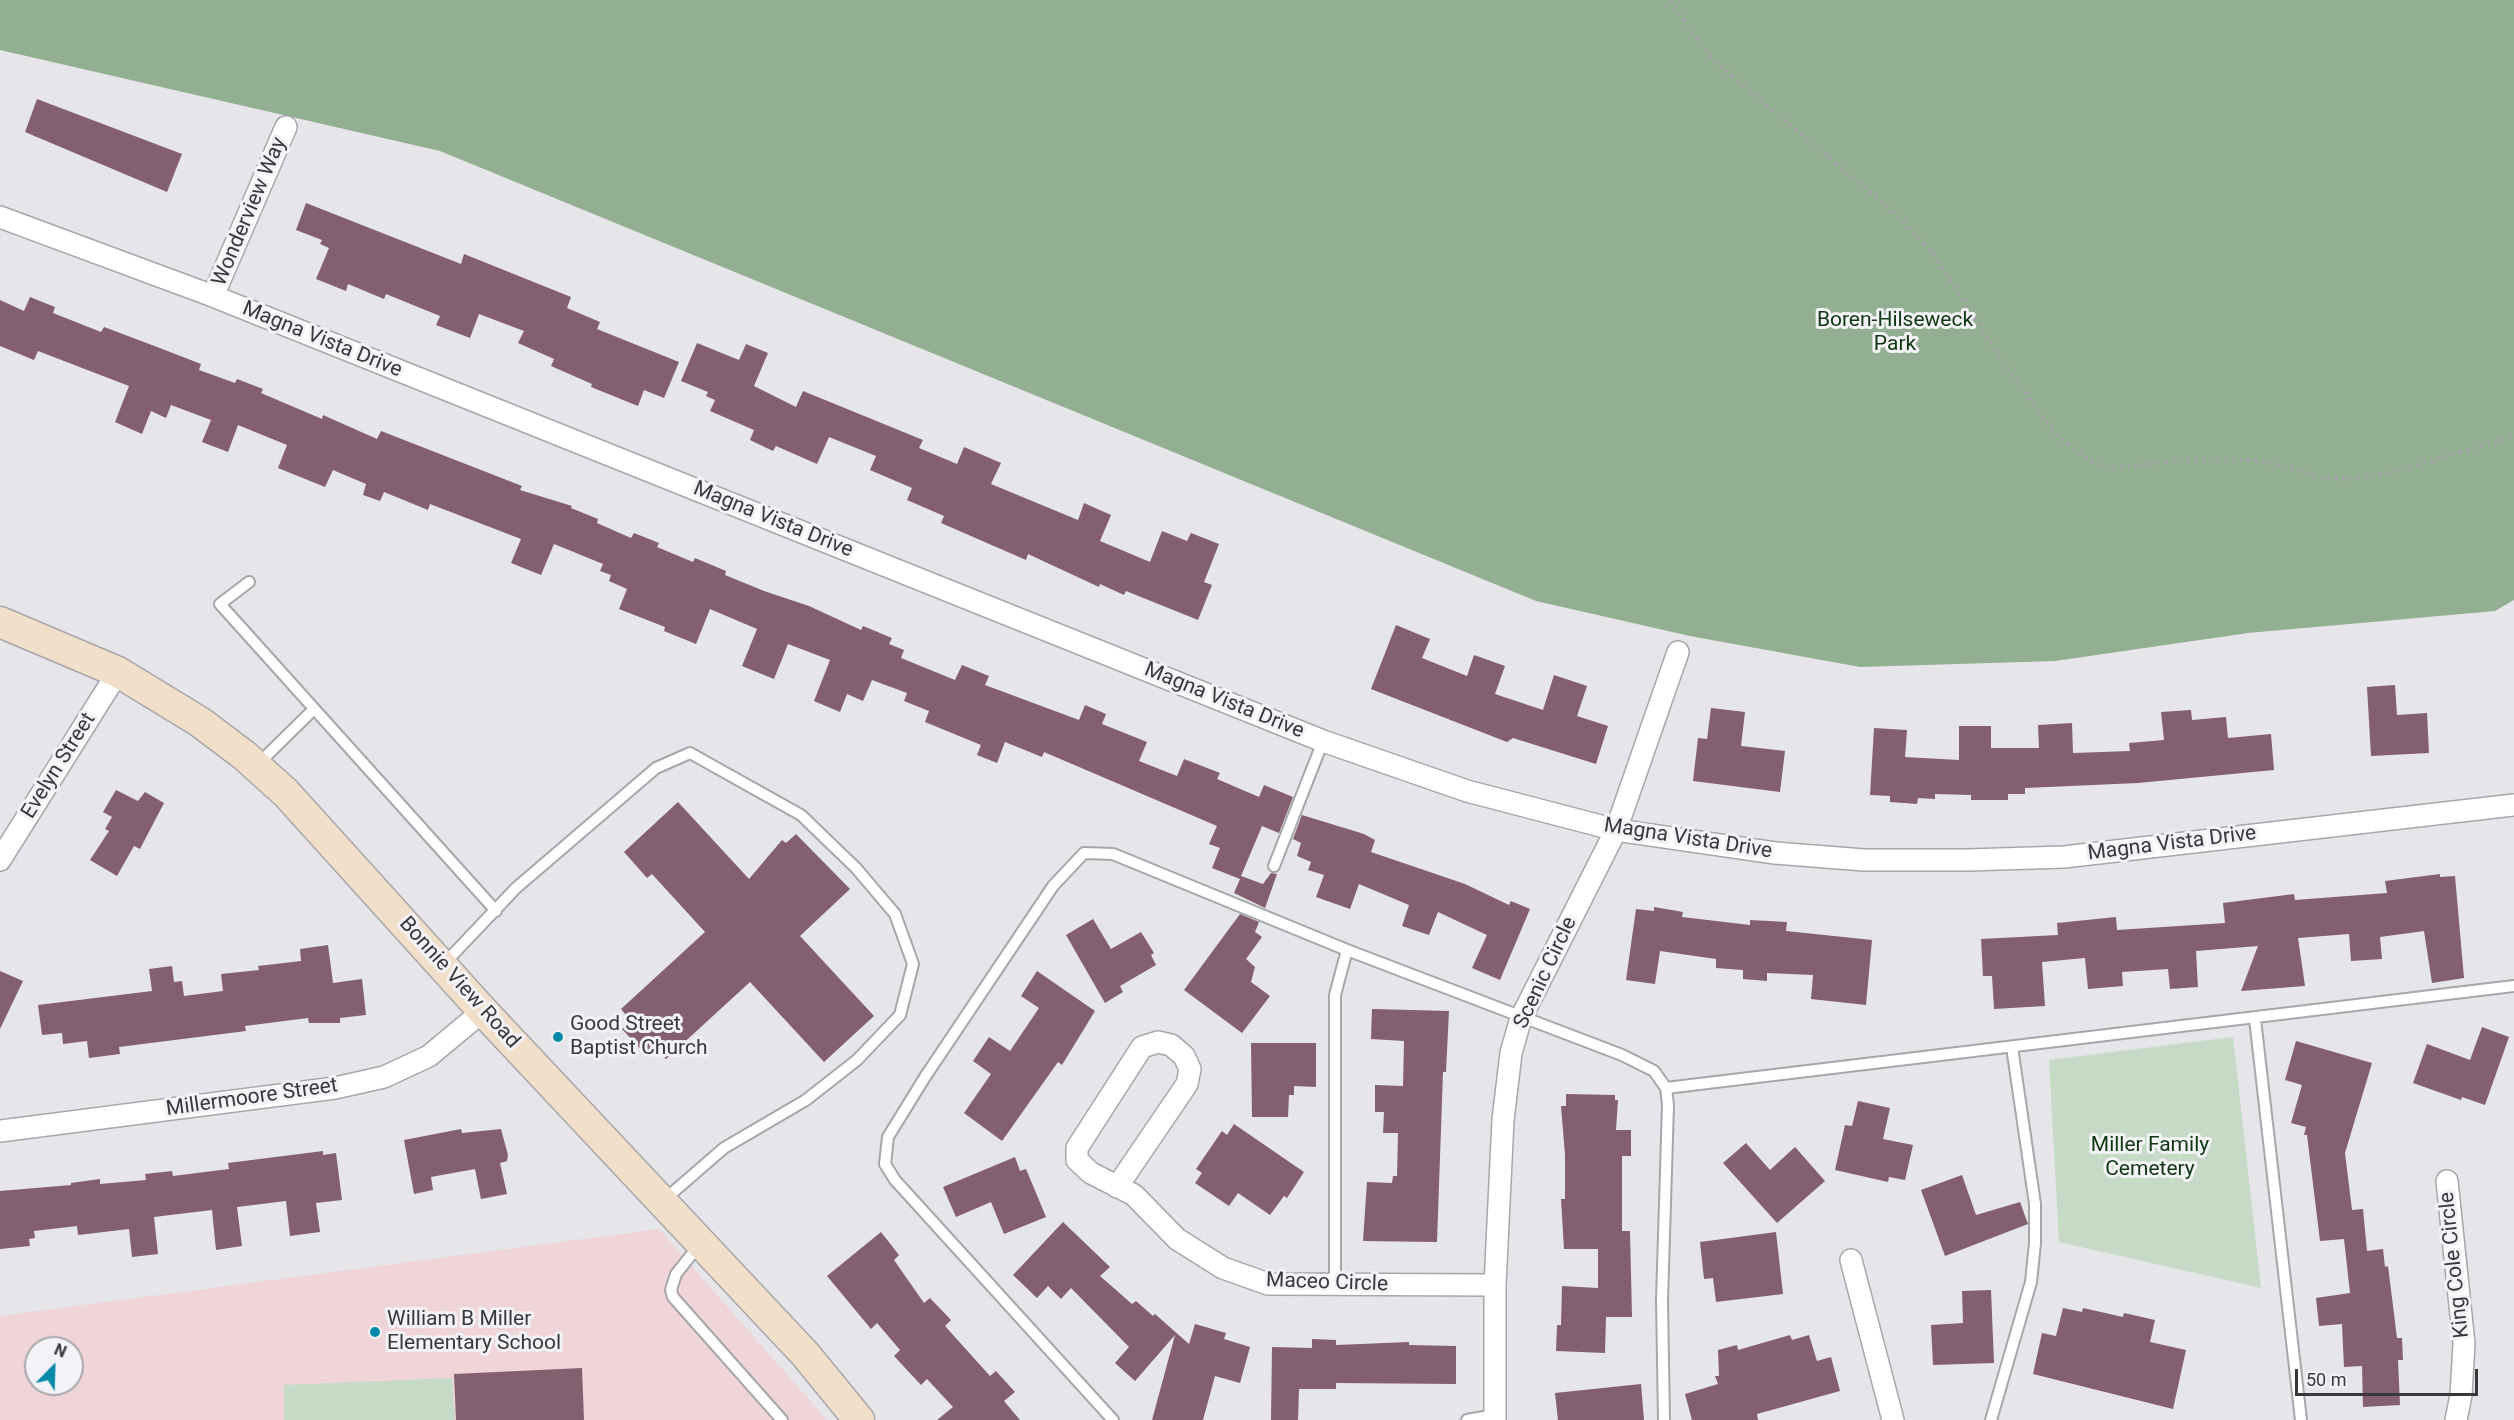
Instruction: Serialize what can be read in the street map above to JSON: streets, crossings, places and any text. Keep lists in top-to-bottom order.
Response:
{
  "streets": {
    "street": [
      "Wonderview Way",
      "Magna Vista Drive",
      "Evelyn Street",
      "Scenic Circle",
      "Bonnie View Road",
      "Millermoore Street",
      "King Cole Circle",
      "Maceo Circle"
    ]
  },
  "crossings": [
    ["Wonderview Way", "Magna Vista Drive"],
    ["Magna Vista Drive", "Scenic Circle"],
    ["Evelyn Street", "Bonnie View Road"],
    ["Scenic Circle", "Maceo Circle"],
    ["Bonnie View Road", "Millermoore Street"]
  ],
  "parks": ["Boren-Hilseweck Park", "Miller Family Cemetery"],
  "places": ["Good Street Baptist Church", "William B Miller Elementary School"],
  "scale_bar": "50 m",
  "north": "top right"
}
